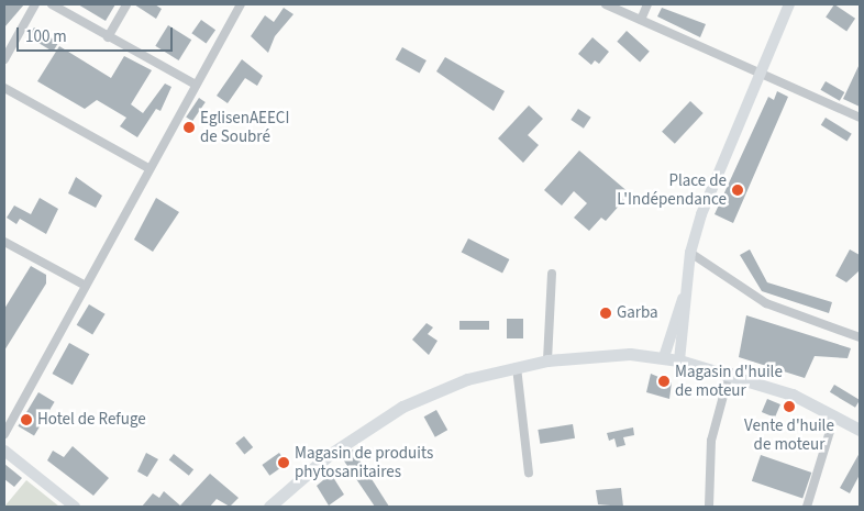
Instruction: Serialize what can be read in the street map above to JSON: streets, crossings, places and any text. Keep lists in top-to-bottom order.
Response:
{
  "places": [
    "EglisenAEECI de Soubré",
    "Place de L'Indépendance",
    "Garba",
    "Magasin d'huile de moteur",
    "Vente d'huile de moteur",
    "Hotel de Refuge",
    "Magasin de produits phytosanitaires"
  ],
  "scale_bar": "100 m"
}
